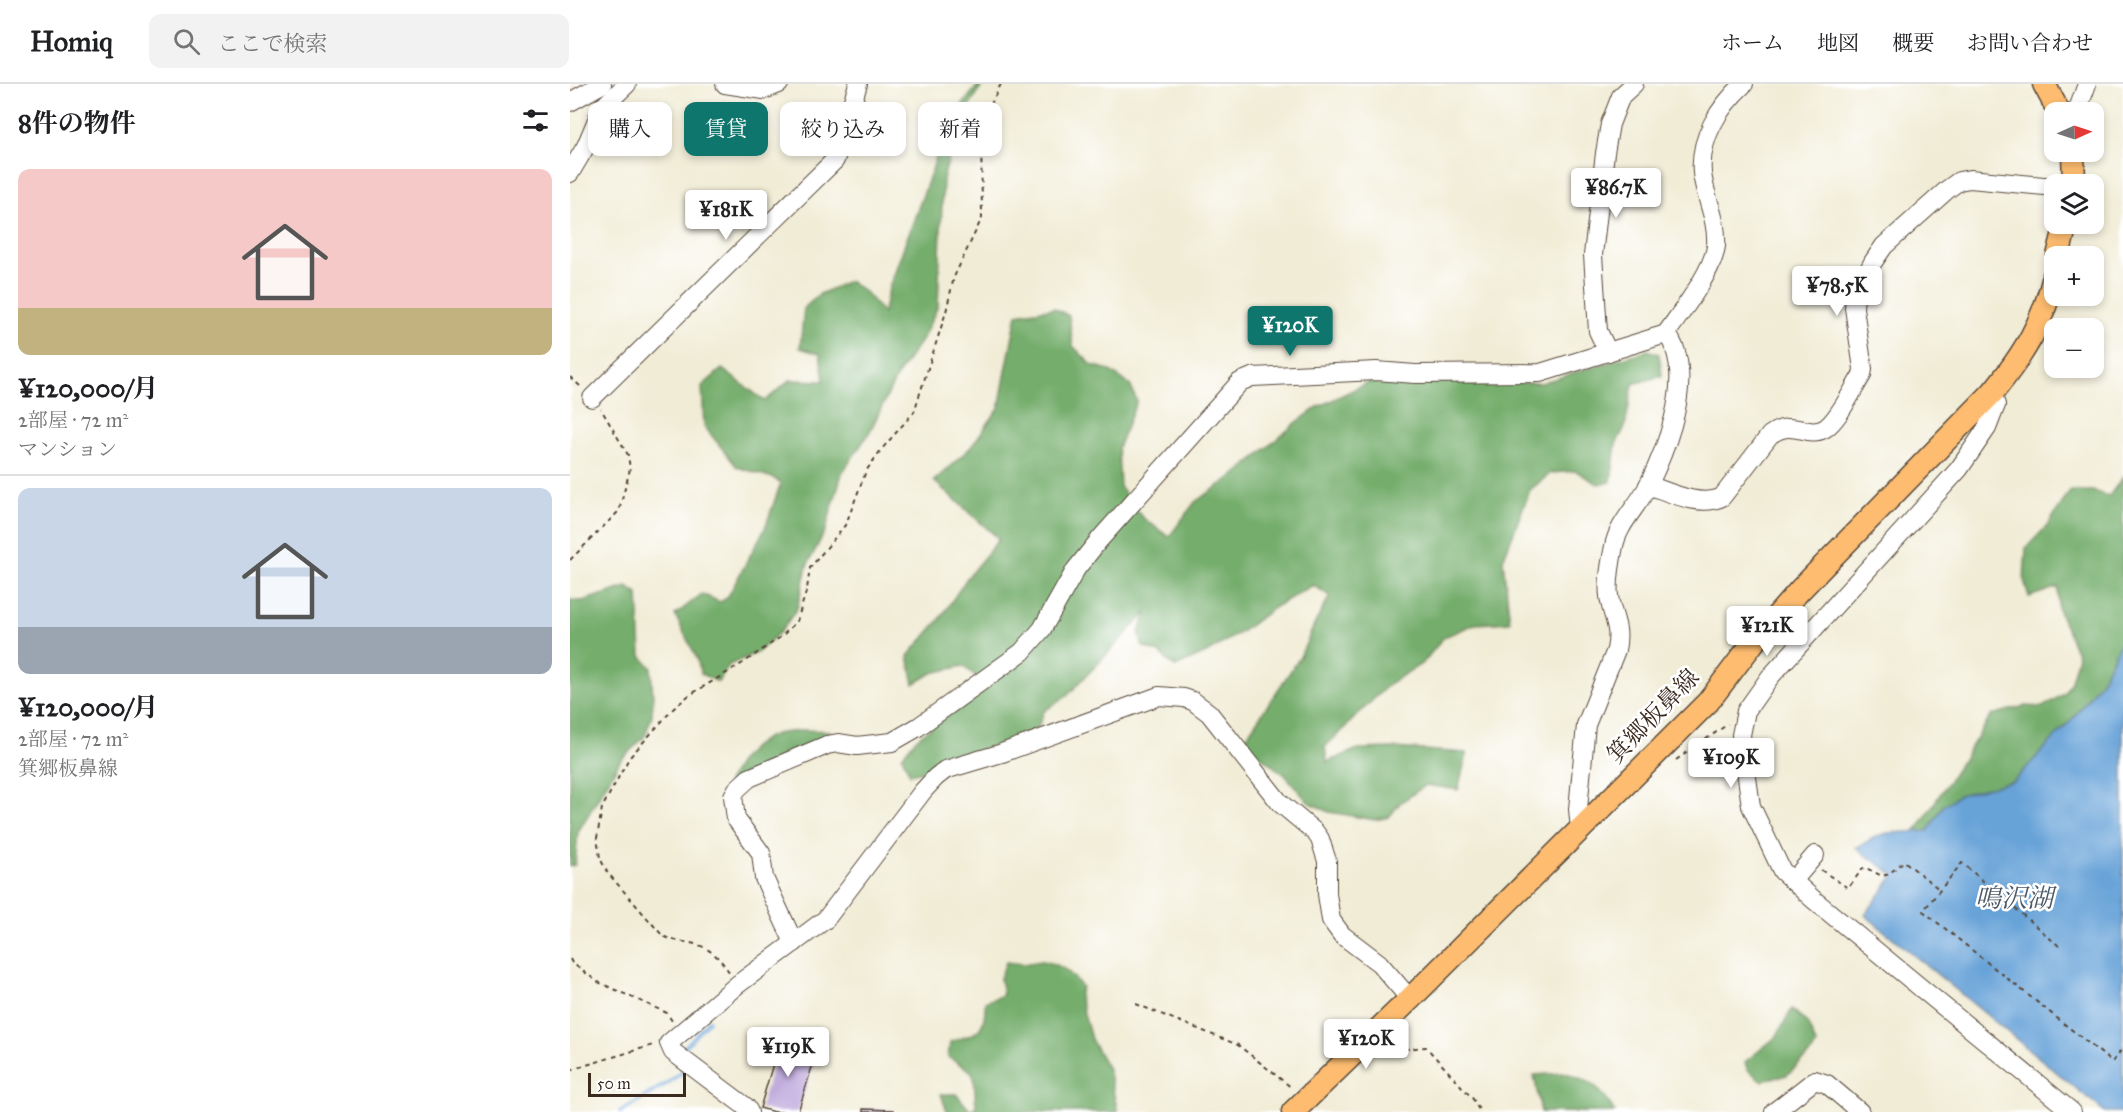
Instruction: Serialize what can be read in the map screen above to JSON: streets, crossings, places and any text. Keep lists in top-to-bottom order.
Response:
{
  "streets": {
    "main road": ["箕郷板鼻線"]
  },
  "water": ["鳴沢湖"],
  "scale_bar": "50 m",
  "north": "right",
  "page": {
    "header": "Homiq",
    "search": "ここで検索",
    "nav": [
      "ホーム",
      "地図",
      "概要",
      "お問い合わせ"
    ],
    "heading": "8件の物件",
    "map_buttons": ["+", "−"],
    "chip": [
      "購入",
      "賃貸",
      "絞り込み",
      "新着"
    ],
    "list": [
      {
        "name": "¥120,000/月",
        "note": "2部屋 · 72 m² · マンション"
      },
      {
        "name": "¥120,000/月",
        "note": "2部屋 · 72 m² · 箕郷板鼻線"
      }
    ],
    "price": [
      "¥86.7K",
      "¥181K",
      "¥78.5K",
      "¥120K",
      "¥121K",
      "¥109K",
      "¥120K",
      "¥119K"
    ],
    "scale": "50 m"
  }
}
